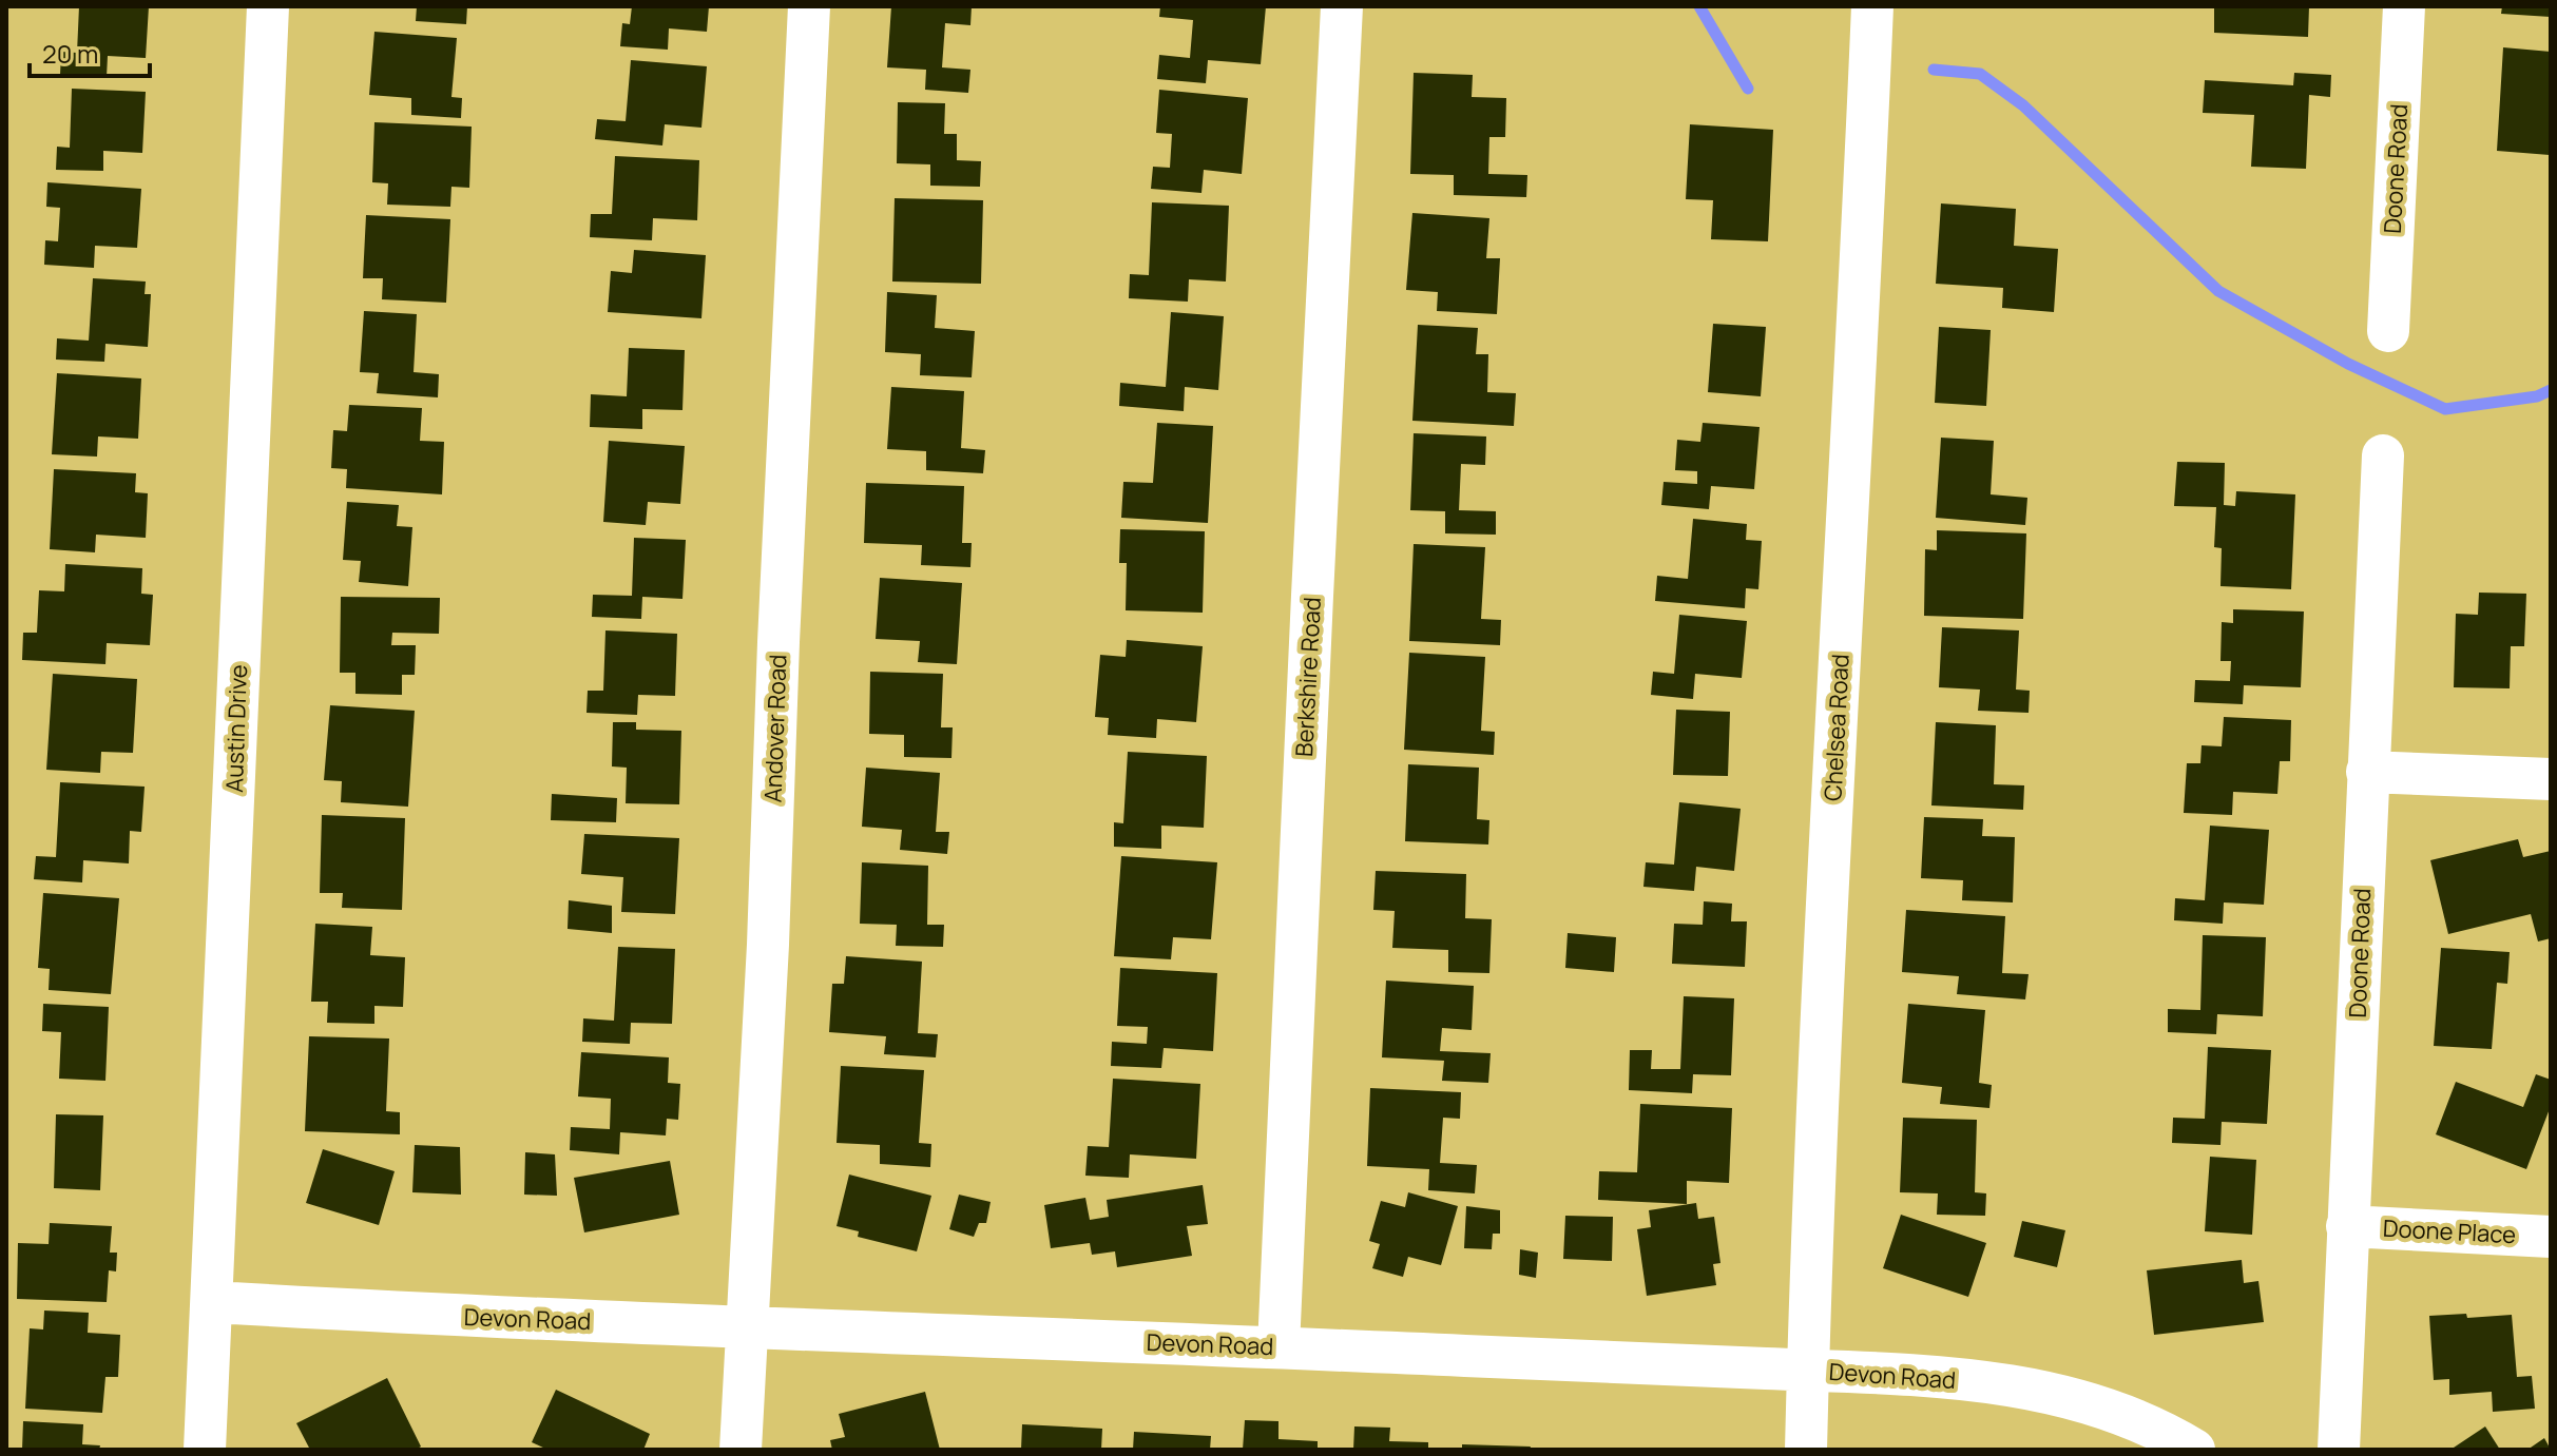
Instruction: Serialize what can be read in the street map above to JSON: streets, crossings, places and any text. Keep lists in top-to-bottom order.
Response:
{
  "streets": {
    "street": [
      "Doone Road",
      "Berkshire Road",
      "Chelsea Road",
      "Austin Drive",
      "Andover Road",
      "Doone Place",
      "Devon Road"
    ]
  },
  "crossings": [
    ["Doone Road", "Doone Place"],
    ["Berkshire Road", "Devon Road"],
    ["Chelsea Road", "Devon Road"],
    ["Austin Drive", "Devon Road"],
    ["Andover Road", "Devon Road"]
  ],
  "scale_bar": "20 m"
}
